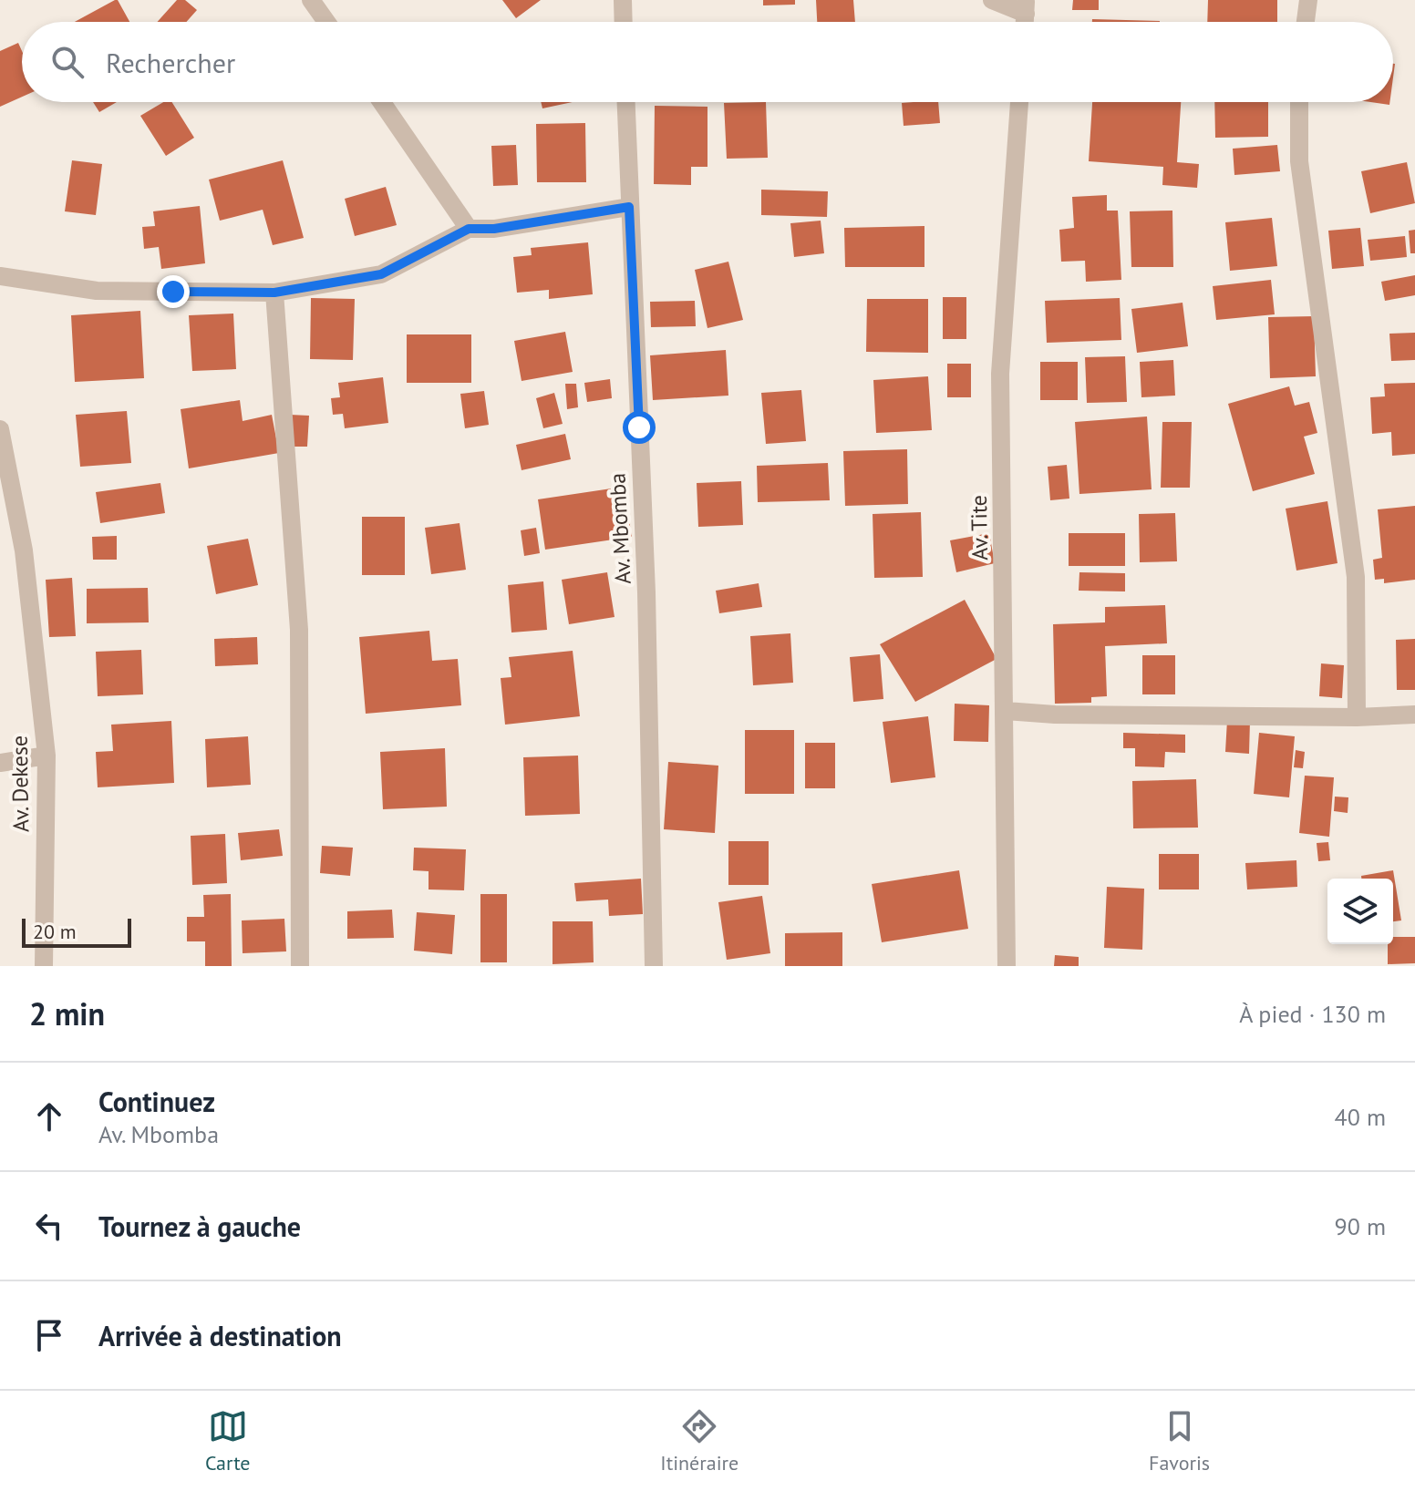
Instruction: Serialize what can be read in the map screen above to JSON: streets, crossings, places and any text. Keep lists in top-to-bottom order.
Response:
{
  "streets": {
    "street": ["Av. Tite", "Av. Mbomba", "Av. Dekese"]
  },
  "scale_bar": "20 m",
  "page": {
    "search": "Rechercher",
    "scale": "20 m",
    "heading": ["2 min", "À pied · 130 m"],
    "list": [
      ["Continuez", "Av. Mbomba", "40 m"],
      ["Tournez à gauche", "90 m"],
      "Arrivée à destination"
    ],
    "nav": ["Carte", "Itinéraire", "Favoris"]
  }
}
